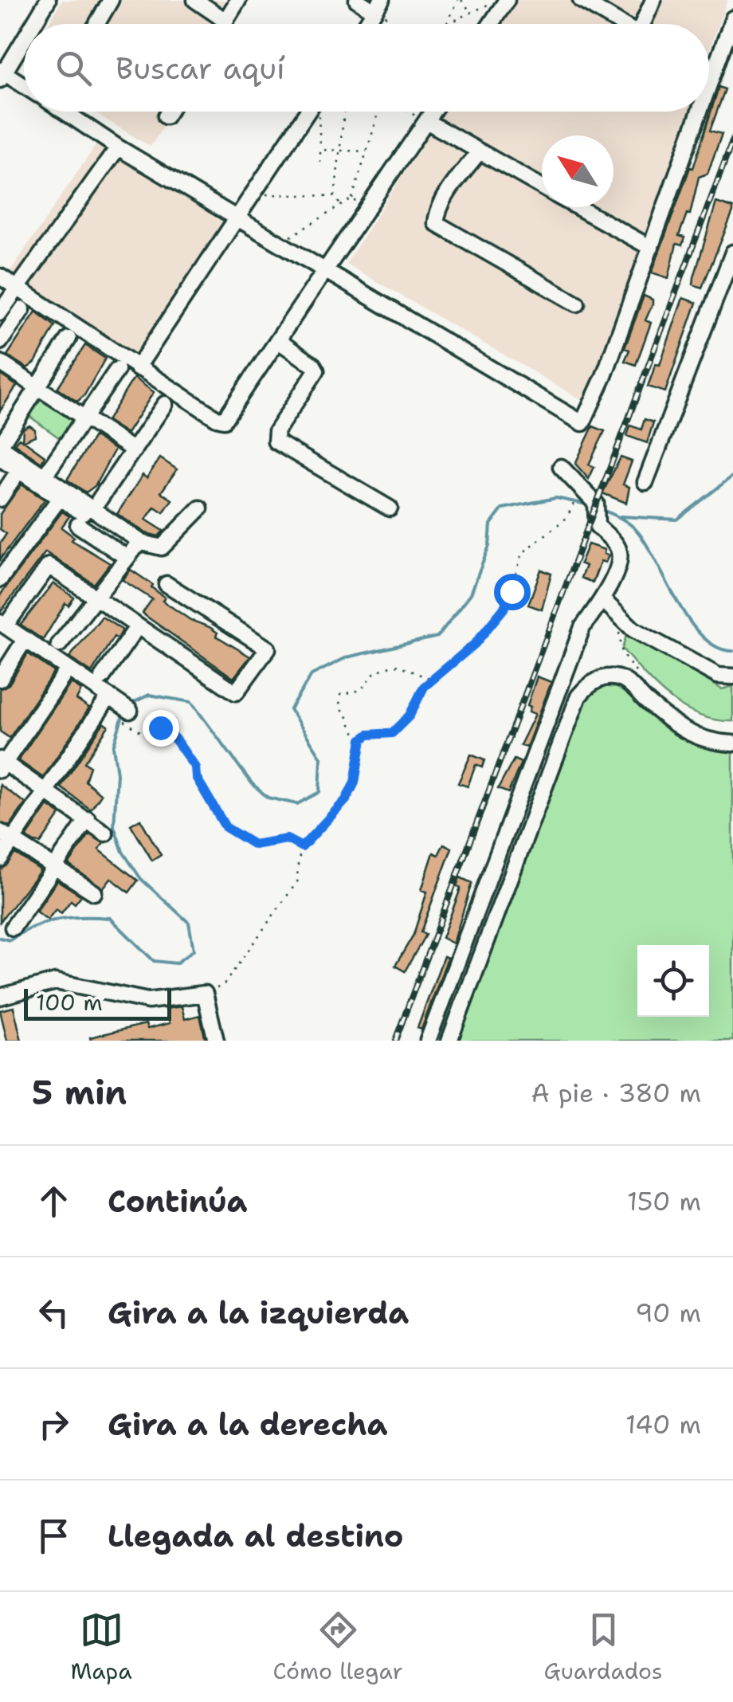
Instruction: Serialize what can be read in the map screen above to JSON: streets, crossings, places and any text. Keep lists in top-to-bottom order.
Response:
{
  "scale_bar": "100 m",
  "north": "top left",
  "page": {
    "search": "Buscar aquí",
    "scale": "100 m",
    "heading": ["5 min", "A pie · 380 m"],
    "list": [
      ["Continúa", "150 m"],
      ["Gira a la izquierda", "90 m"],
      ["Gira a la derecha", "140 m"],
      "Llegada al destino"
    ],
    "nav": ["Mapa", "Cómo llegar", "Guardados"]
  }
}
